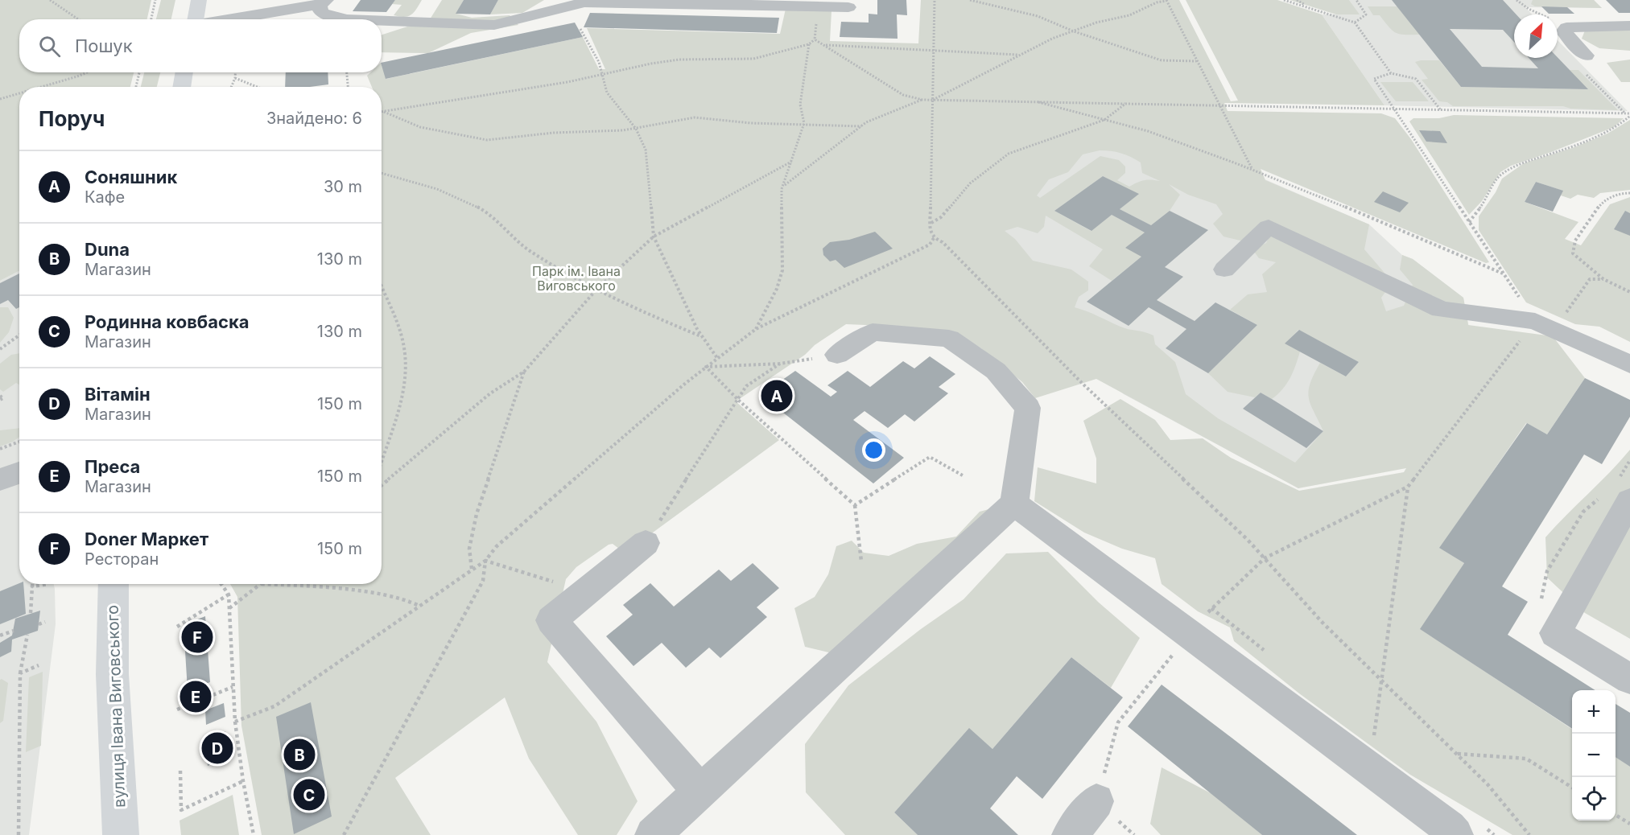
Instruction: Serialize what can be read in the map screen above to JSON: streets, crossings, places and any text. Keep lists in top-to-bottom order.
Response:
{
  "streets": {
    "main road": ["вулиця Івана Виговського"]
  },
  "parks": ["Парк ім. Івана Виговського"],
  "north": "top right",
  "page": {
    "search": "Пошук",
    "heading": ["Поруч", "Знайдено: 6"],
    "list": [
      {
        "mark": "A",
        "name": "Соняшник",
        "note": "Кафе",
        "value": "30 m"
      },
      {
        "mark": "B",
        "name": "Duna",
        "note": "Магазин",
        "value": "130 m"
      },
      {
        "mark": "C",
        "name": "Родинна ковбаска",
        "note": "Магазин",
        "value": "130 m"
      },
      {
        "mark": "D",
        "name": "Вітамін",
        "note": "Магазин",
        "value": "150 m"
      },
      {
        "mark": "E",
        "name": "Преса",
        "note": "Магазин",
        "value": "150 m"
      },
      {
        "mark": "F",
        "name": "Doner Маркет",
        "note": "Ресторан",
        "value": "150 m"
      }
    ],
    "pins": [
      "A",
      "F",
      "E",
      "D",
      "B",
      "C"
    ],
    "map_buttons": ["+", "−"]
  }
}
